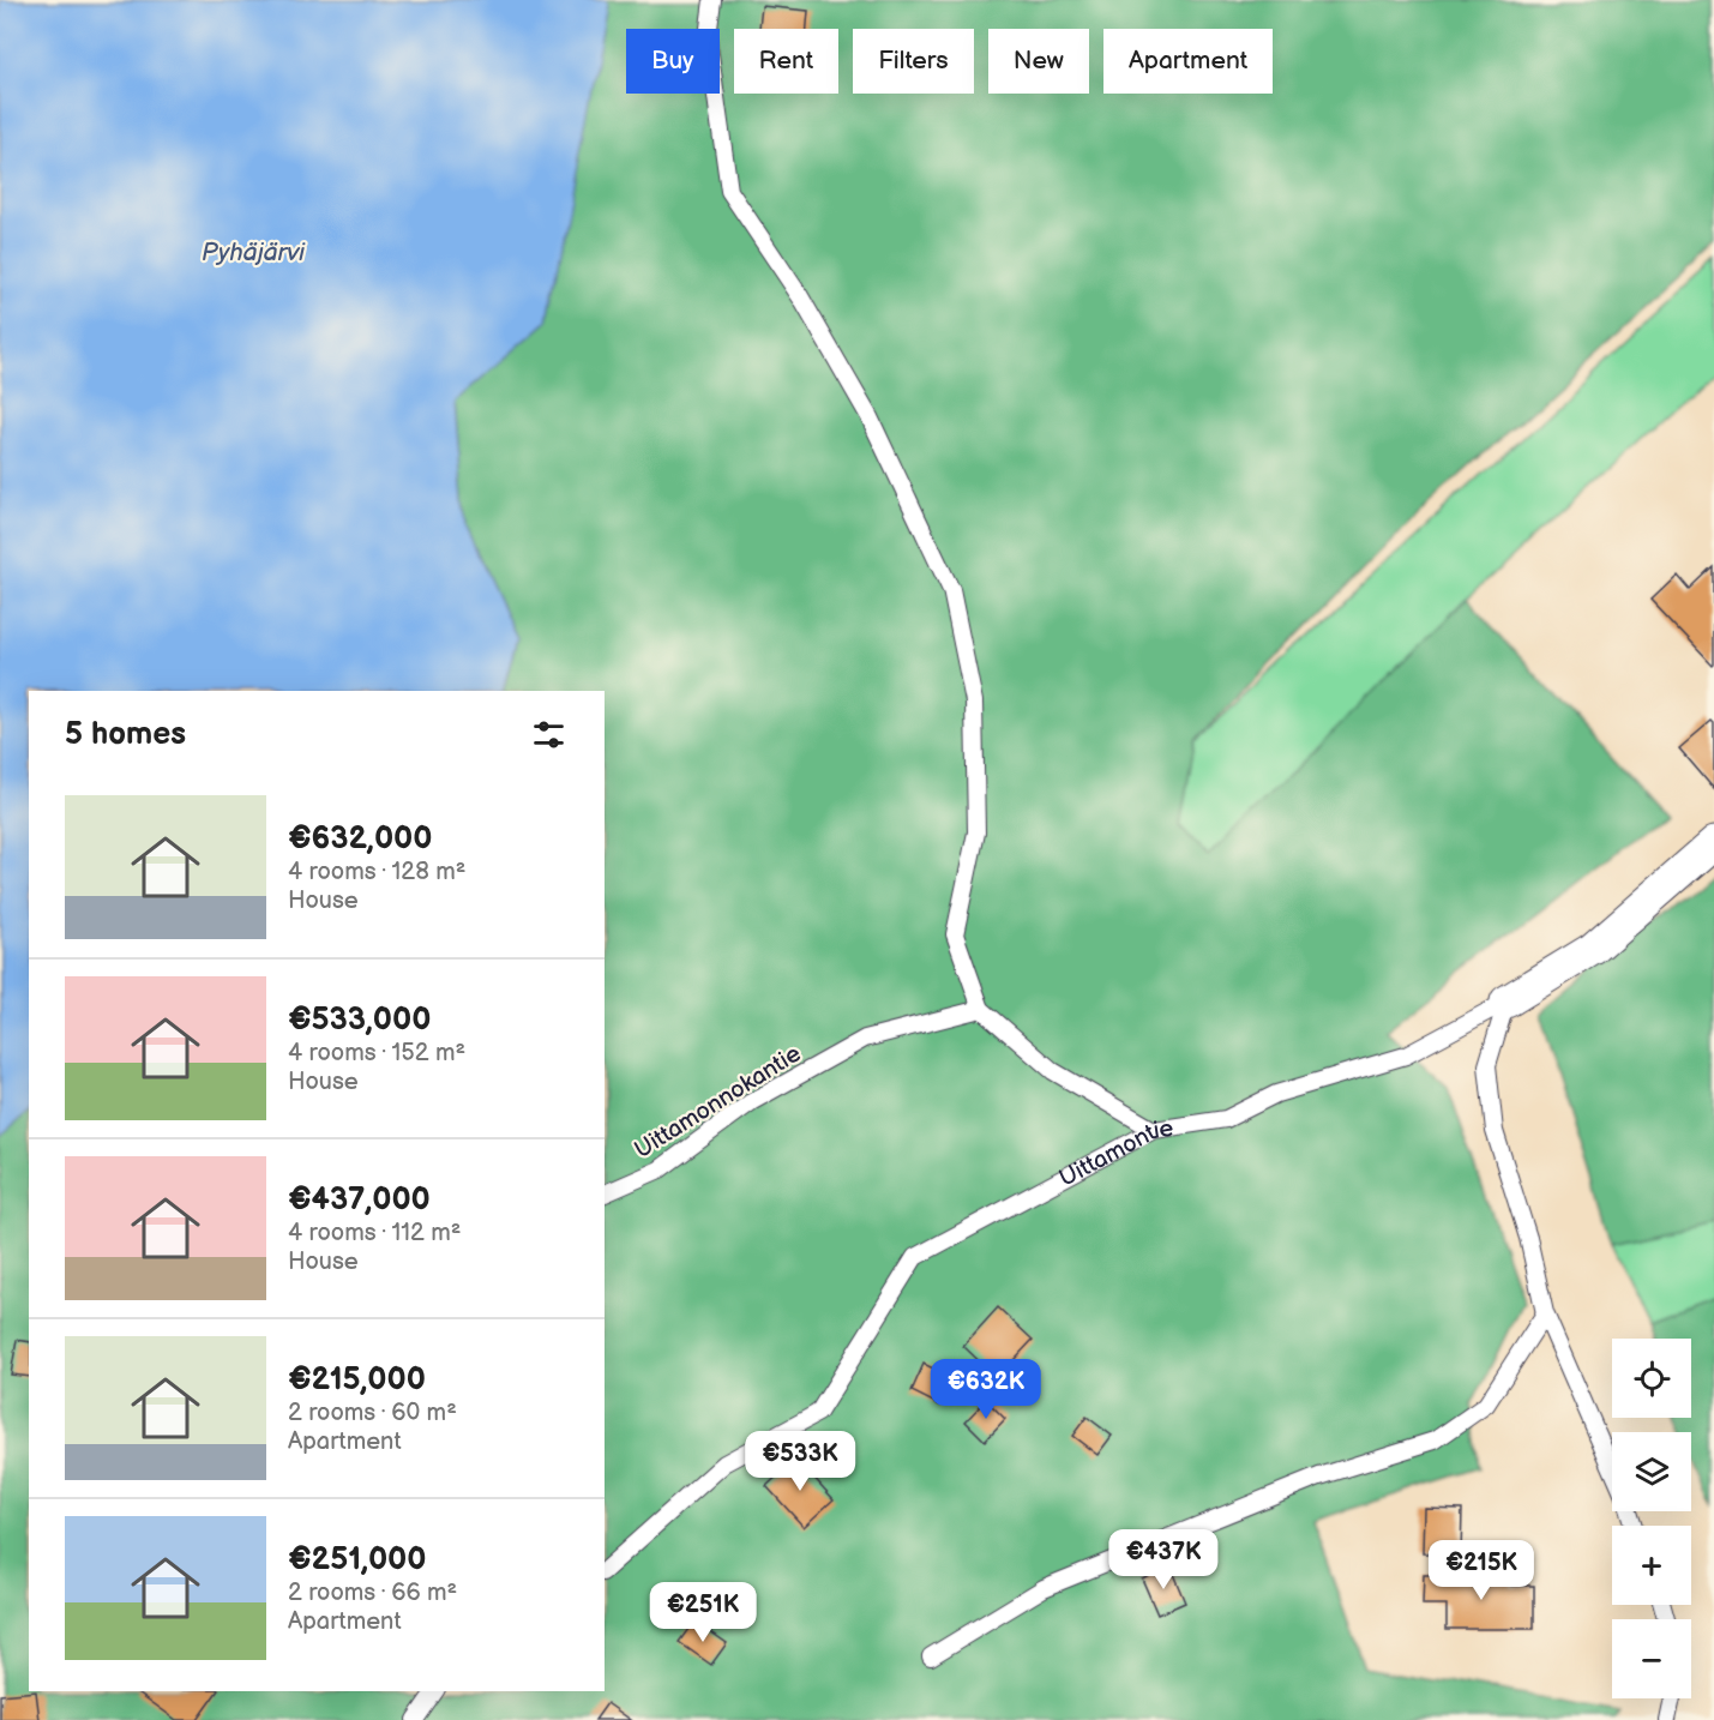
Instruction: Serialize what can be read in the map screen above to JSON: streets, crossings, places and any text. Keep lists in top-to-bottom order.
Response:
{
  "streets": {
    "street": ["Uittamontie"],
    "lane": ["Uittamonnokantie"]
  },
  "water": ["Pyhäjärvi"],
  "page": {
    "chip": [
      "Buy",
      "Rent",
      "Filters",
      "New",
      "Apartment"
    ],
    "heading": "5 homes",
    "list": [
      {
        "name": "€632,000",
        "note": "4 rooms · 128 m² · House"
      },
      {
        "name": "€533,000",
        "note": "4 rooms · 152 m² · House"
      },
      {
        "name": "€437,000",
        "note": "4 rooms · 112 m² · House"
      },
      {
        "name": "€215,000",
        "note": "2 rooms · 60 m² · Apartment"
      },
      {
        "name": "€251,000",
        "note": "2 rooms · 66 m² · Apartment"
      }
    ],
    "map_buttons": ["+", "−"],
    "price": [
      "€632K",
      "€533K",
      "€437K",
      "€215K",
      "€251K"
    ]
  }
}
